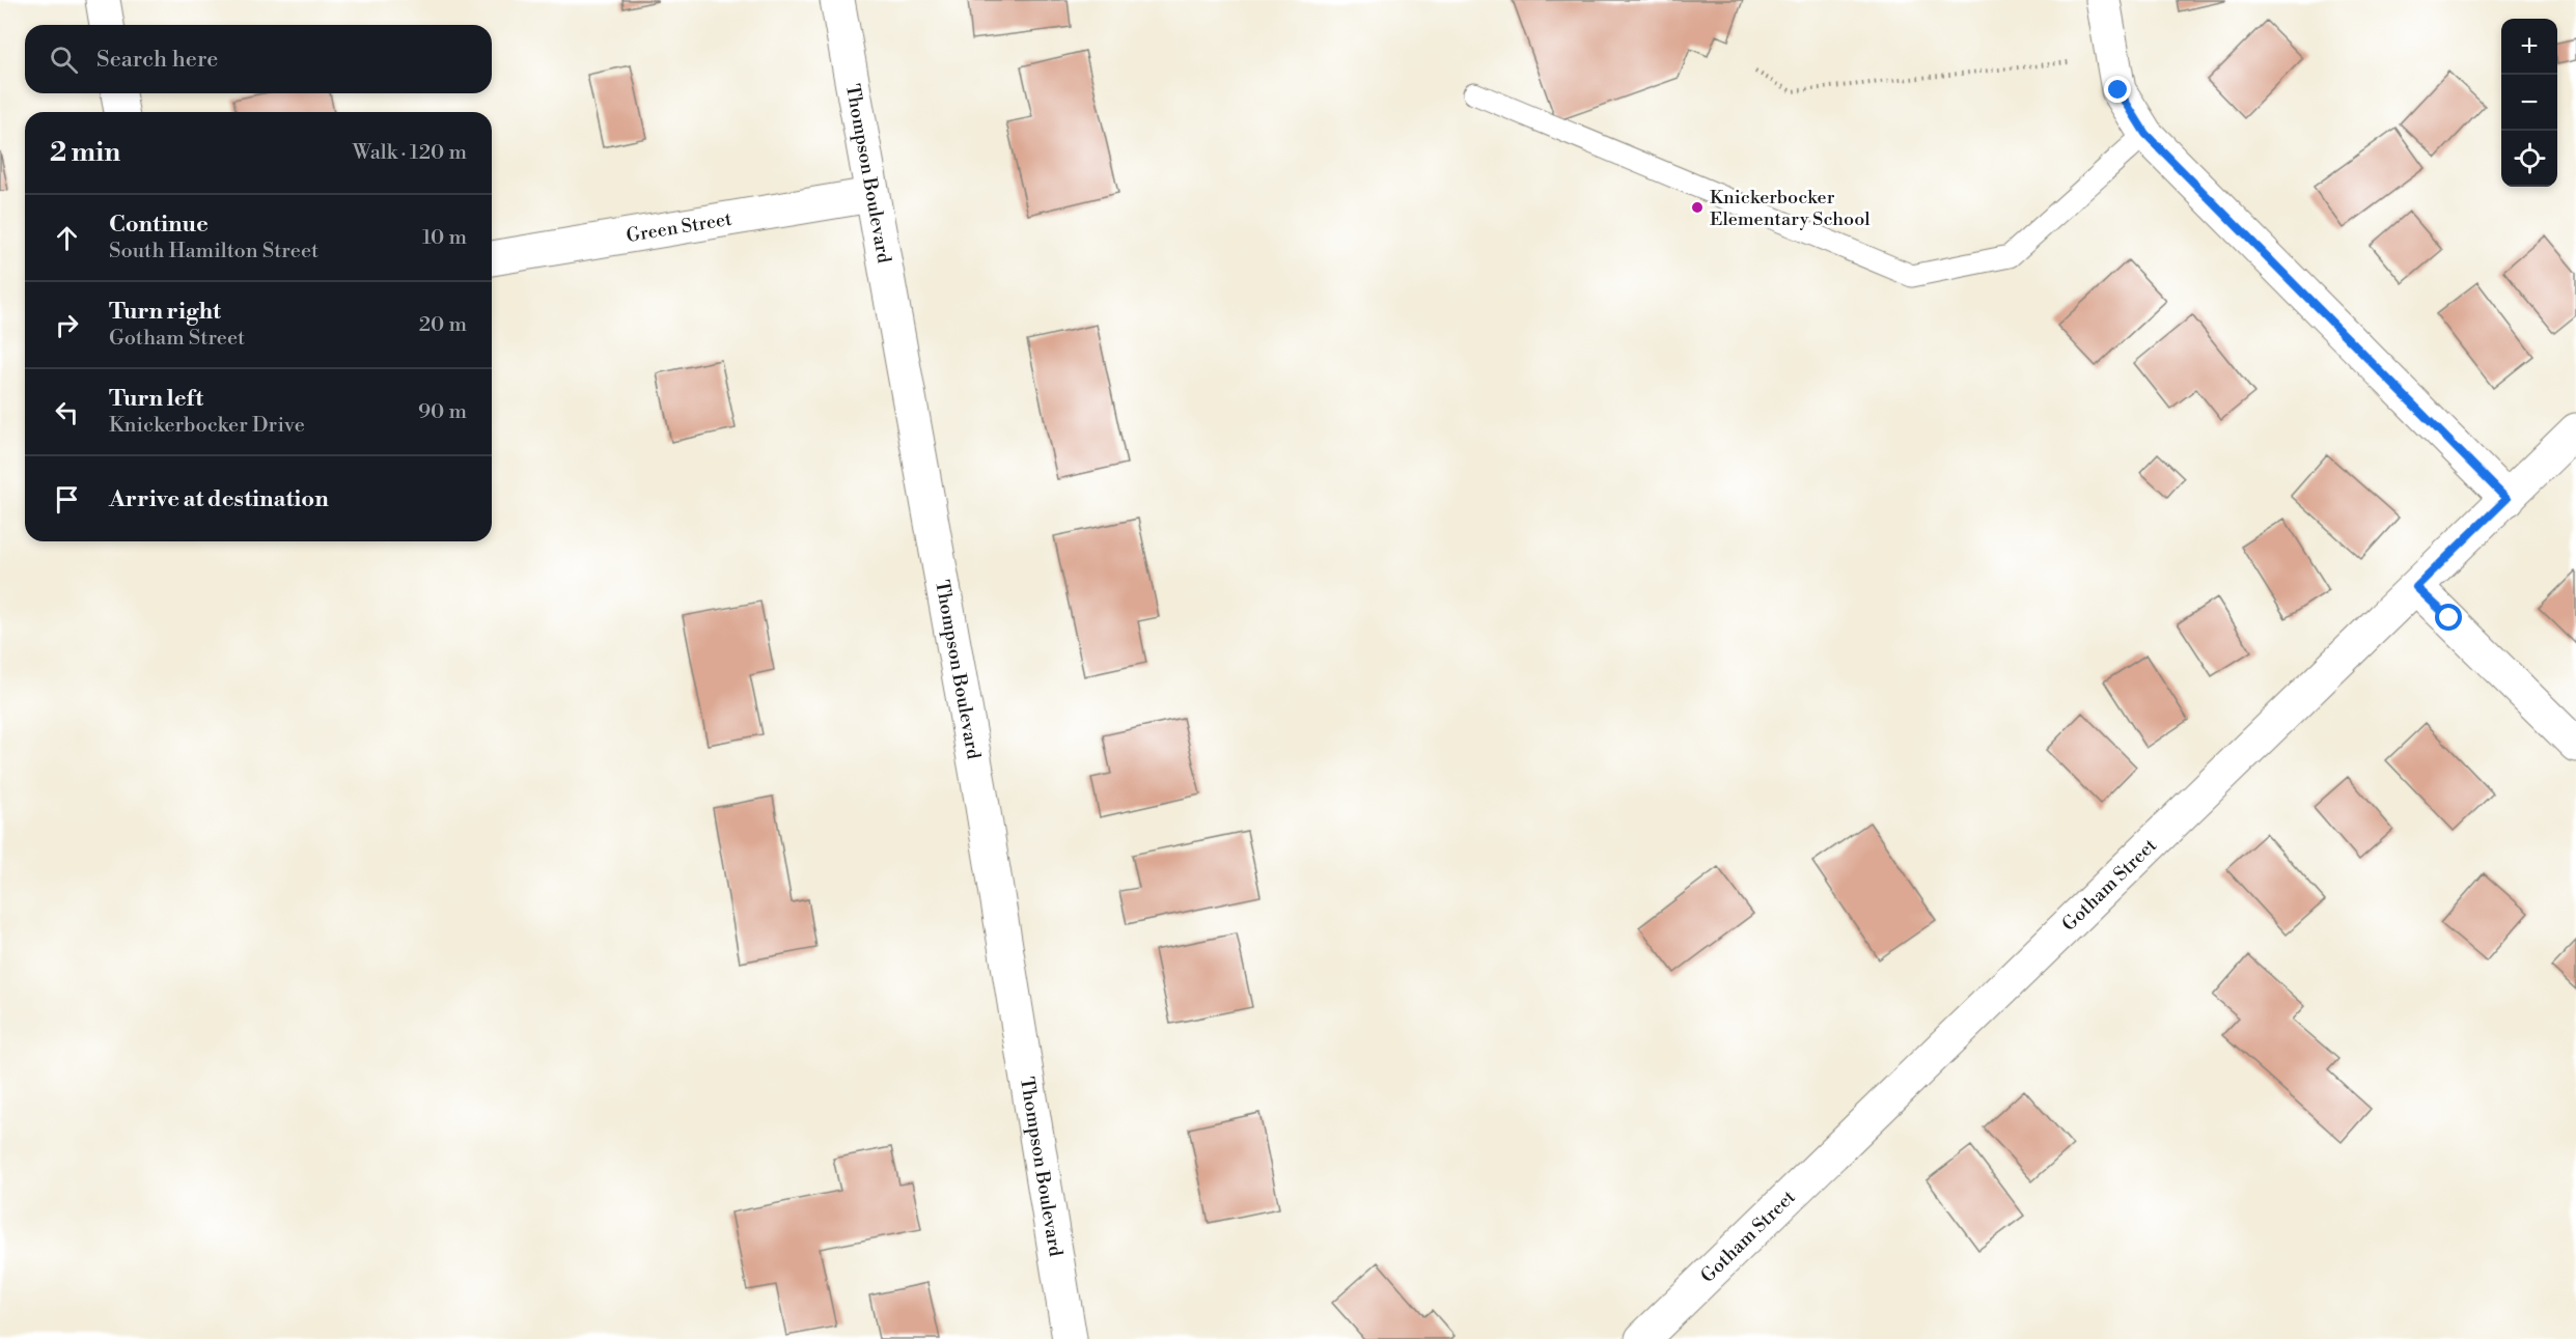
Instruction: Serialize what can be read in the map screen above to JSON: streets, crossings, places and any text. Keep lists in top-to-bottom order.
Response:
{
  "streets": {
    "street": ["Thompson Boulevard", "Green Street", "Gotham Street"]
  },
  "crossings": [
    ["Thompson Boulevard", "Green Street"]
  ],
  "places": ["Knickerbocker Elementary School"],
  "page": {
    "map_buttons": ["+", "−"],
    "search": "Search here",
    "heading": ["2 min", "Walk · 120 m"],
    "list": [
      ["Continue", "South Hamilton Street", "10 m"],
      ["Turn right", "Gotham Street", "20 m"],
      ["Turn left", "Knickerbocker Drive", "90 m"],
      "Arrive at destination"
    ]
  }
}
